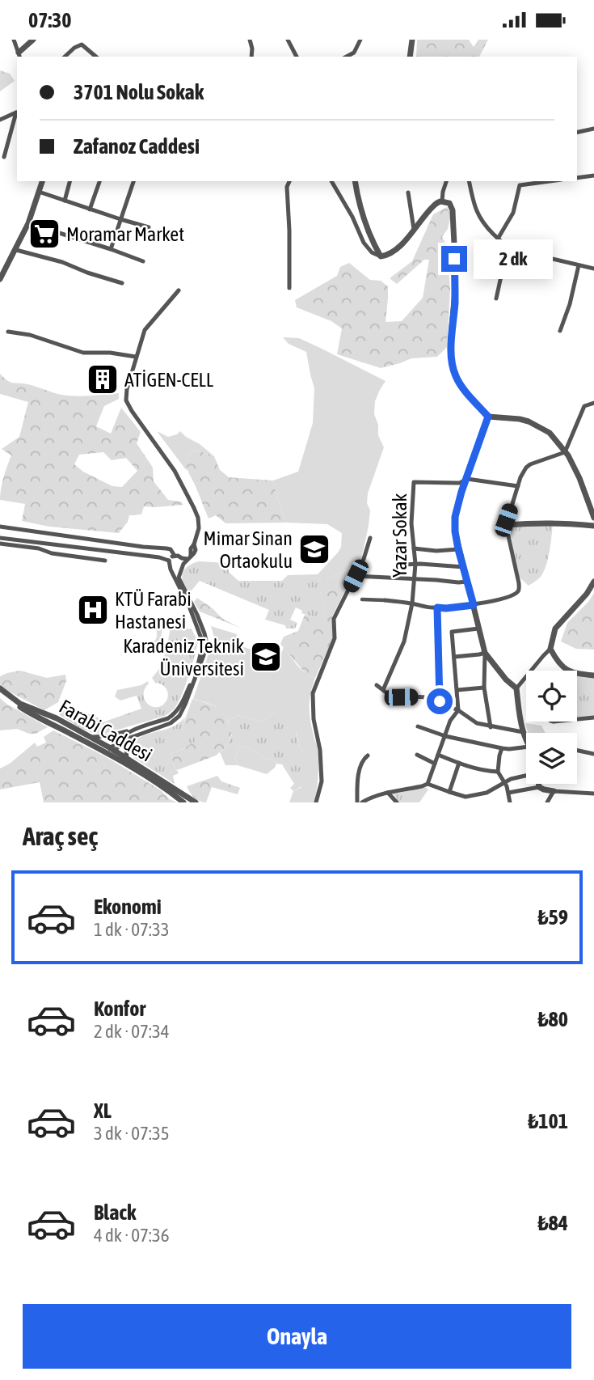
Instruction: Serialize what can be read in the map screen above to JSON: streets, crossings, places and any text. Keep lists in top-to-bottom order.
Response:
{
  "streets": {
    "street": ["Yazar Sokak", "Farabi Caddesi"]
  },
  "places": {
    "supermarket": ["Moramar Market"],
    "building": ["ATİGEN-CELL"],
    "school or university": ["Mimar Sinan Ortaokulu", "Karadeniz Teknik Üniversitesi"],
    "hospital": ["KTÜ Farabi Hastanesi"]
  },
  "page": {
    "status": "07:30",
    "banner": ["3701 Nolu Sokak", "Zafanoz Caddesi"],
    "bubble": "2 dk",
    "heading": "Araç seç",
    "list": [
      {
        "name": "Ekonomi",
        "note": "1 dk · 07:33",
        "value": "₺59"
      },
      {
        "name": "Konfor",
        "note": "2 dk · 07:34",
        "value": "₺80"
      },
      {
        "name": "XL",
        "note": "3 dk · 07:35",
        "value": "₺101"
      },
      {
        "name": "Black",
        "note": "4 dk · 07:36",
        "value": "₺84"
      }
    ],
    "buttons": "Onayla"
  }
}
